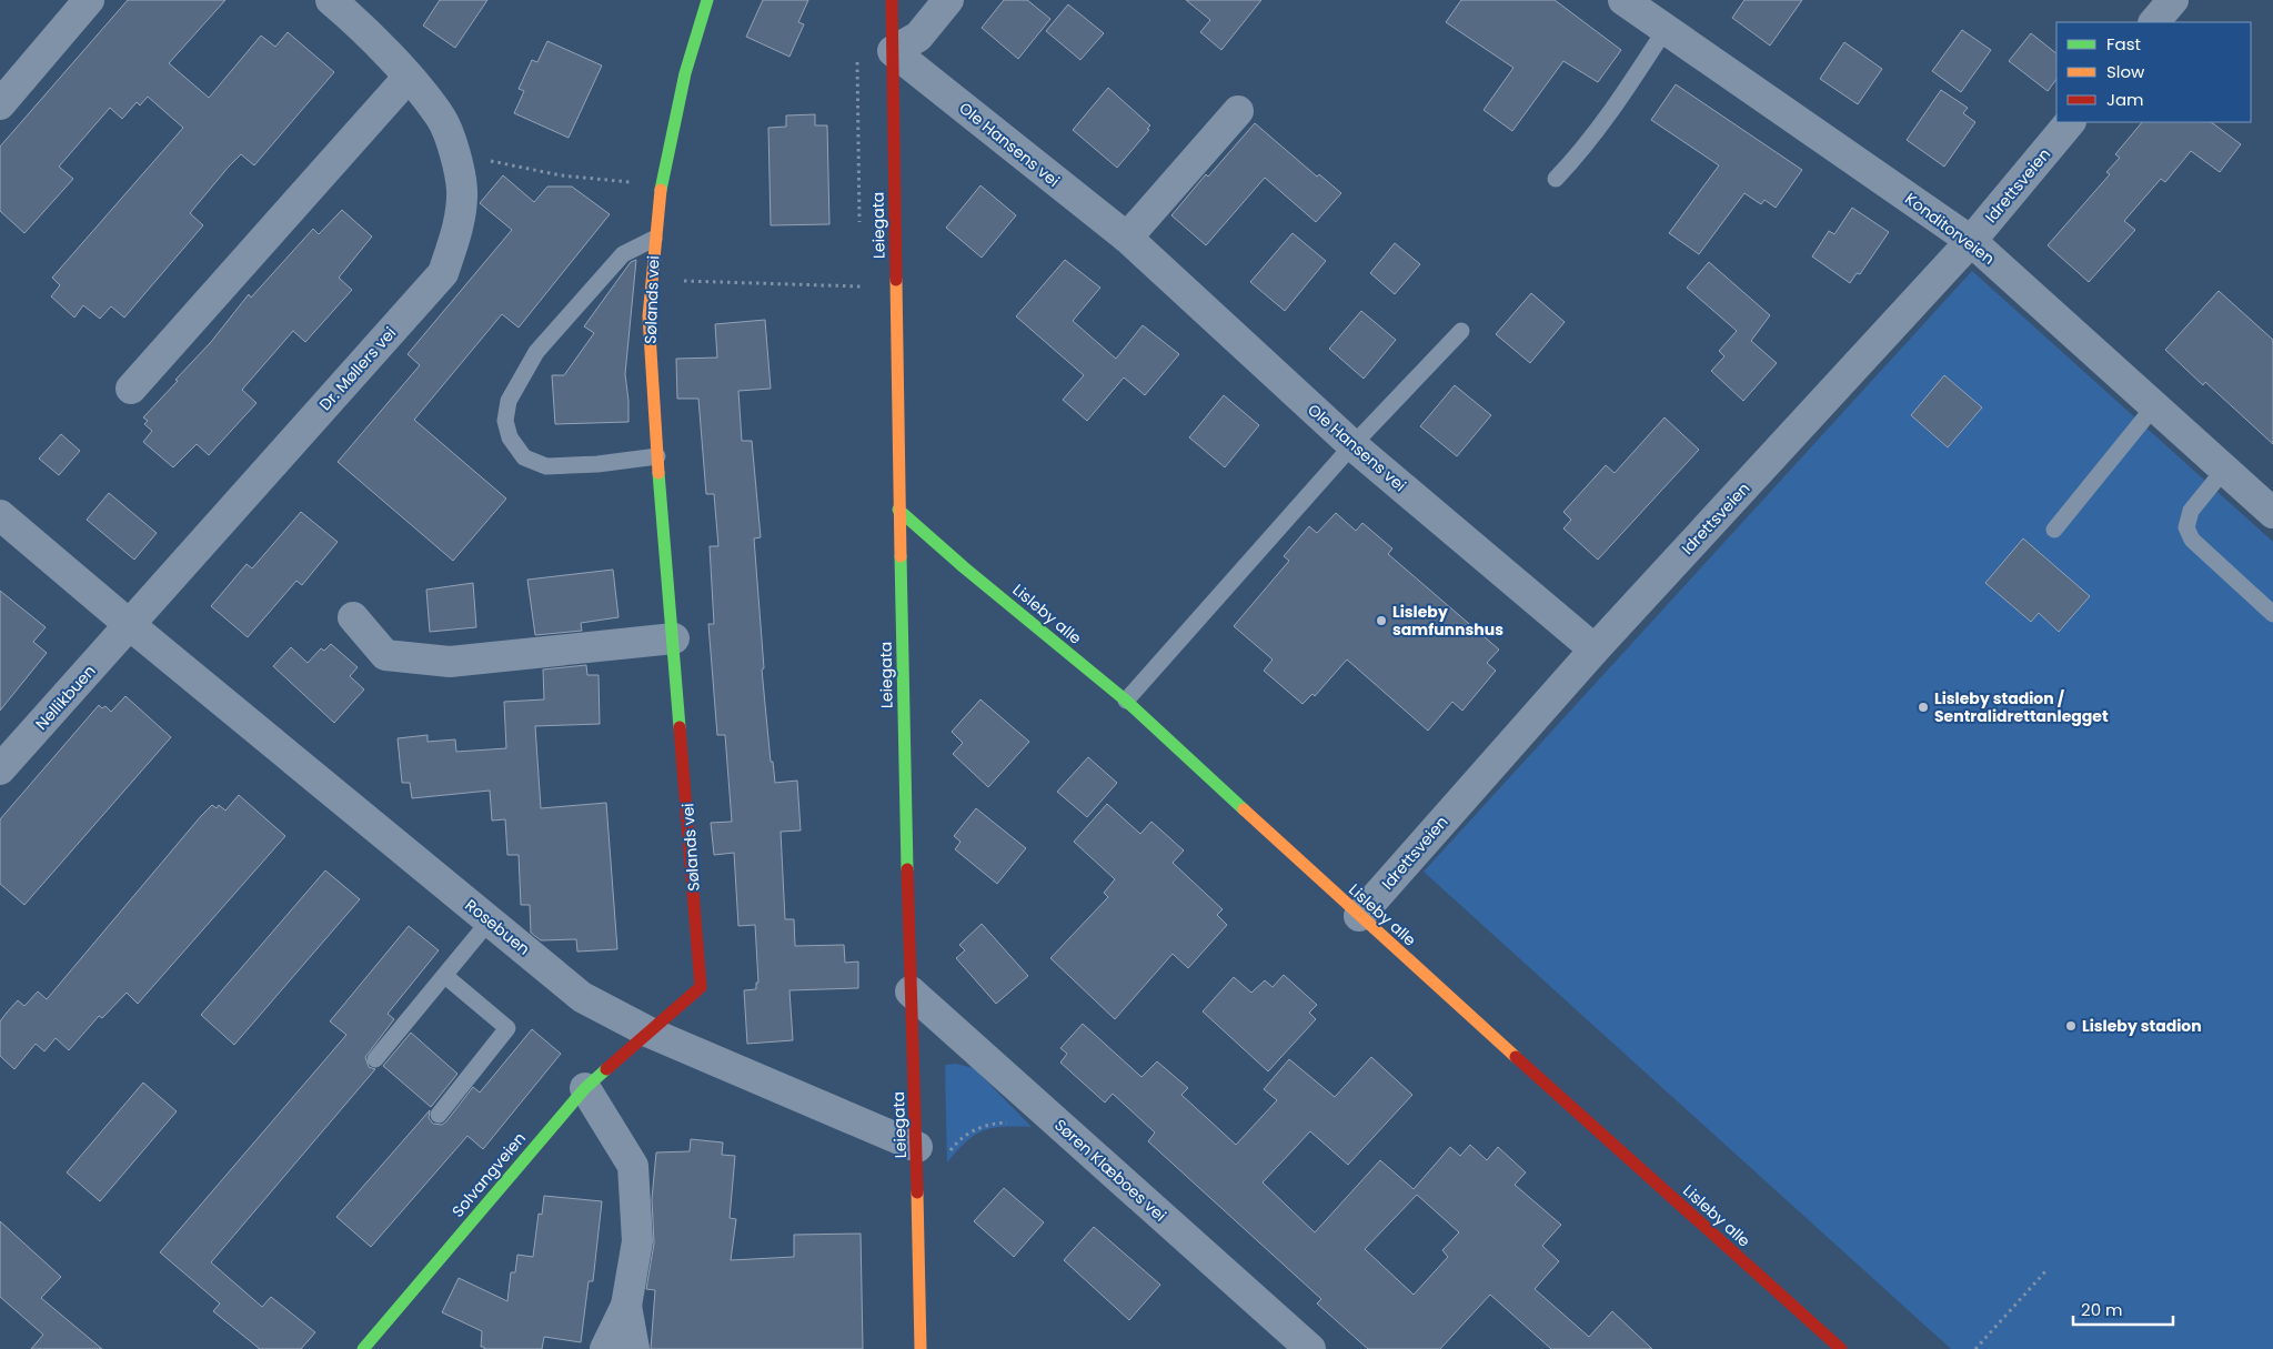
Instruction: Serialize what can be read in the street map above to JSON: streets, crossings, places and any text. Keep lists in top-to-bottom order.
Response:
{
  "streets": {
    "street": [
      "Ole Hansens vei",
      "Idrettsveien",
      "Leiegata",
      "Konditorveien",
      "Sølands vei",
      "Dr. Møllers vei",
      "Lisleby alle",
      "Nellikbuen",
      "Rosebuen",
      "Søren Klæboes vei",
      "Solvangveien"
    ]
  },
  "crossings": [
    ["Ole Hansens vei", "Idrettsveien"],
    ["Ole Hansens vei", "Leiegata"],
    ["Idrettsveien", "Konditorveien"],
    ["Idrettsveien", "Lisleby alle"],
    ["Leiegata", "Lisleby alle"],
    ["Leiegata", "Rosebuen"],
    ["Leiegata", "Søren Klæboes vei"],
    ["Sølands vei", "Rosebuen"],
    ["Sølands vei", "Solvangveien"],
    ["Dr. Møllers vei", "Nellikbuen"],
    ["Dr. Møllers vei", "Rosebuen"],
    ["Nellikbuen", "Rosebuen"],
    ["Rosebuen", "Solvangveien"]
  ],
  "places": ["Lisleby samfunnshus", "Lisleby stadion / Sentralidrettanlegget", "Lisleby stadion"],
  "legend": ["Fast", "Slow", "Jam"],
  "scale_bar": "20 m"
}
